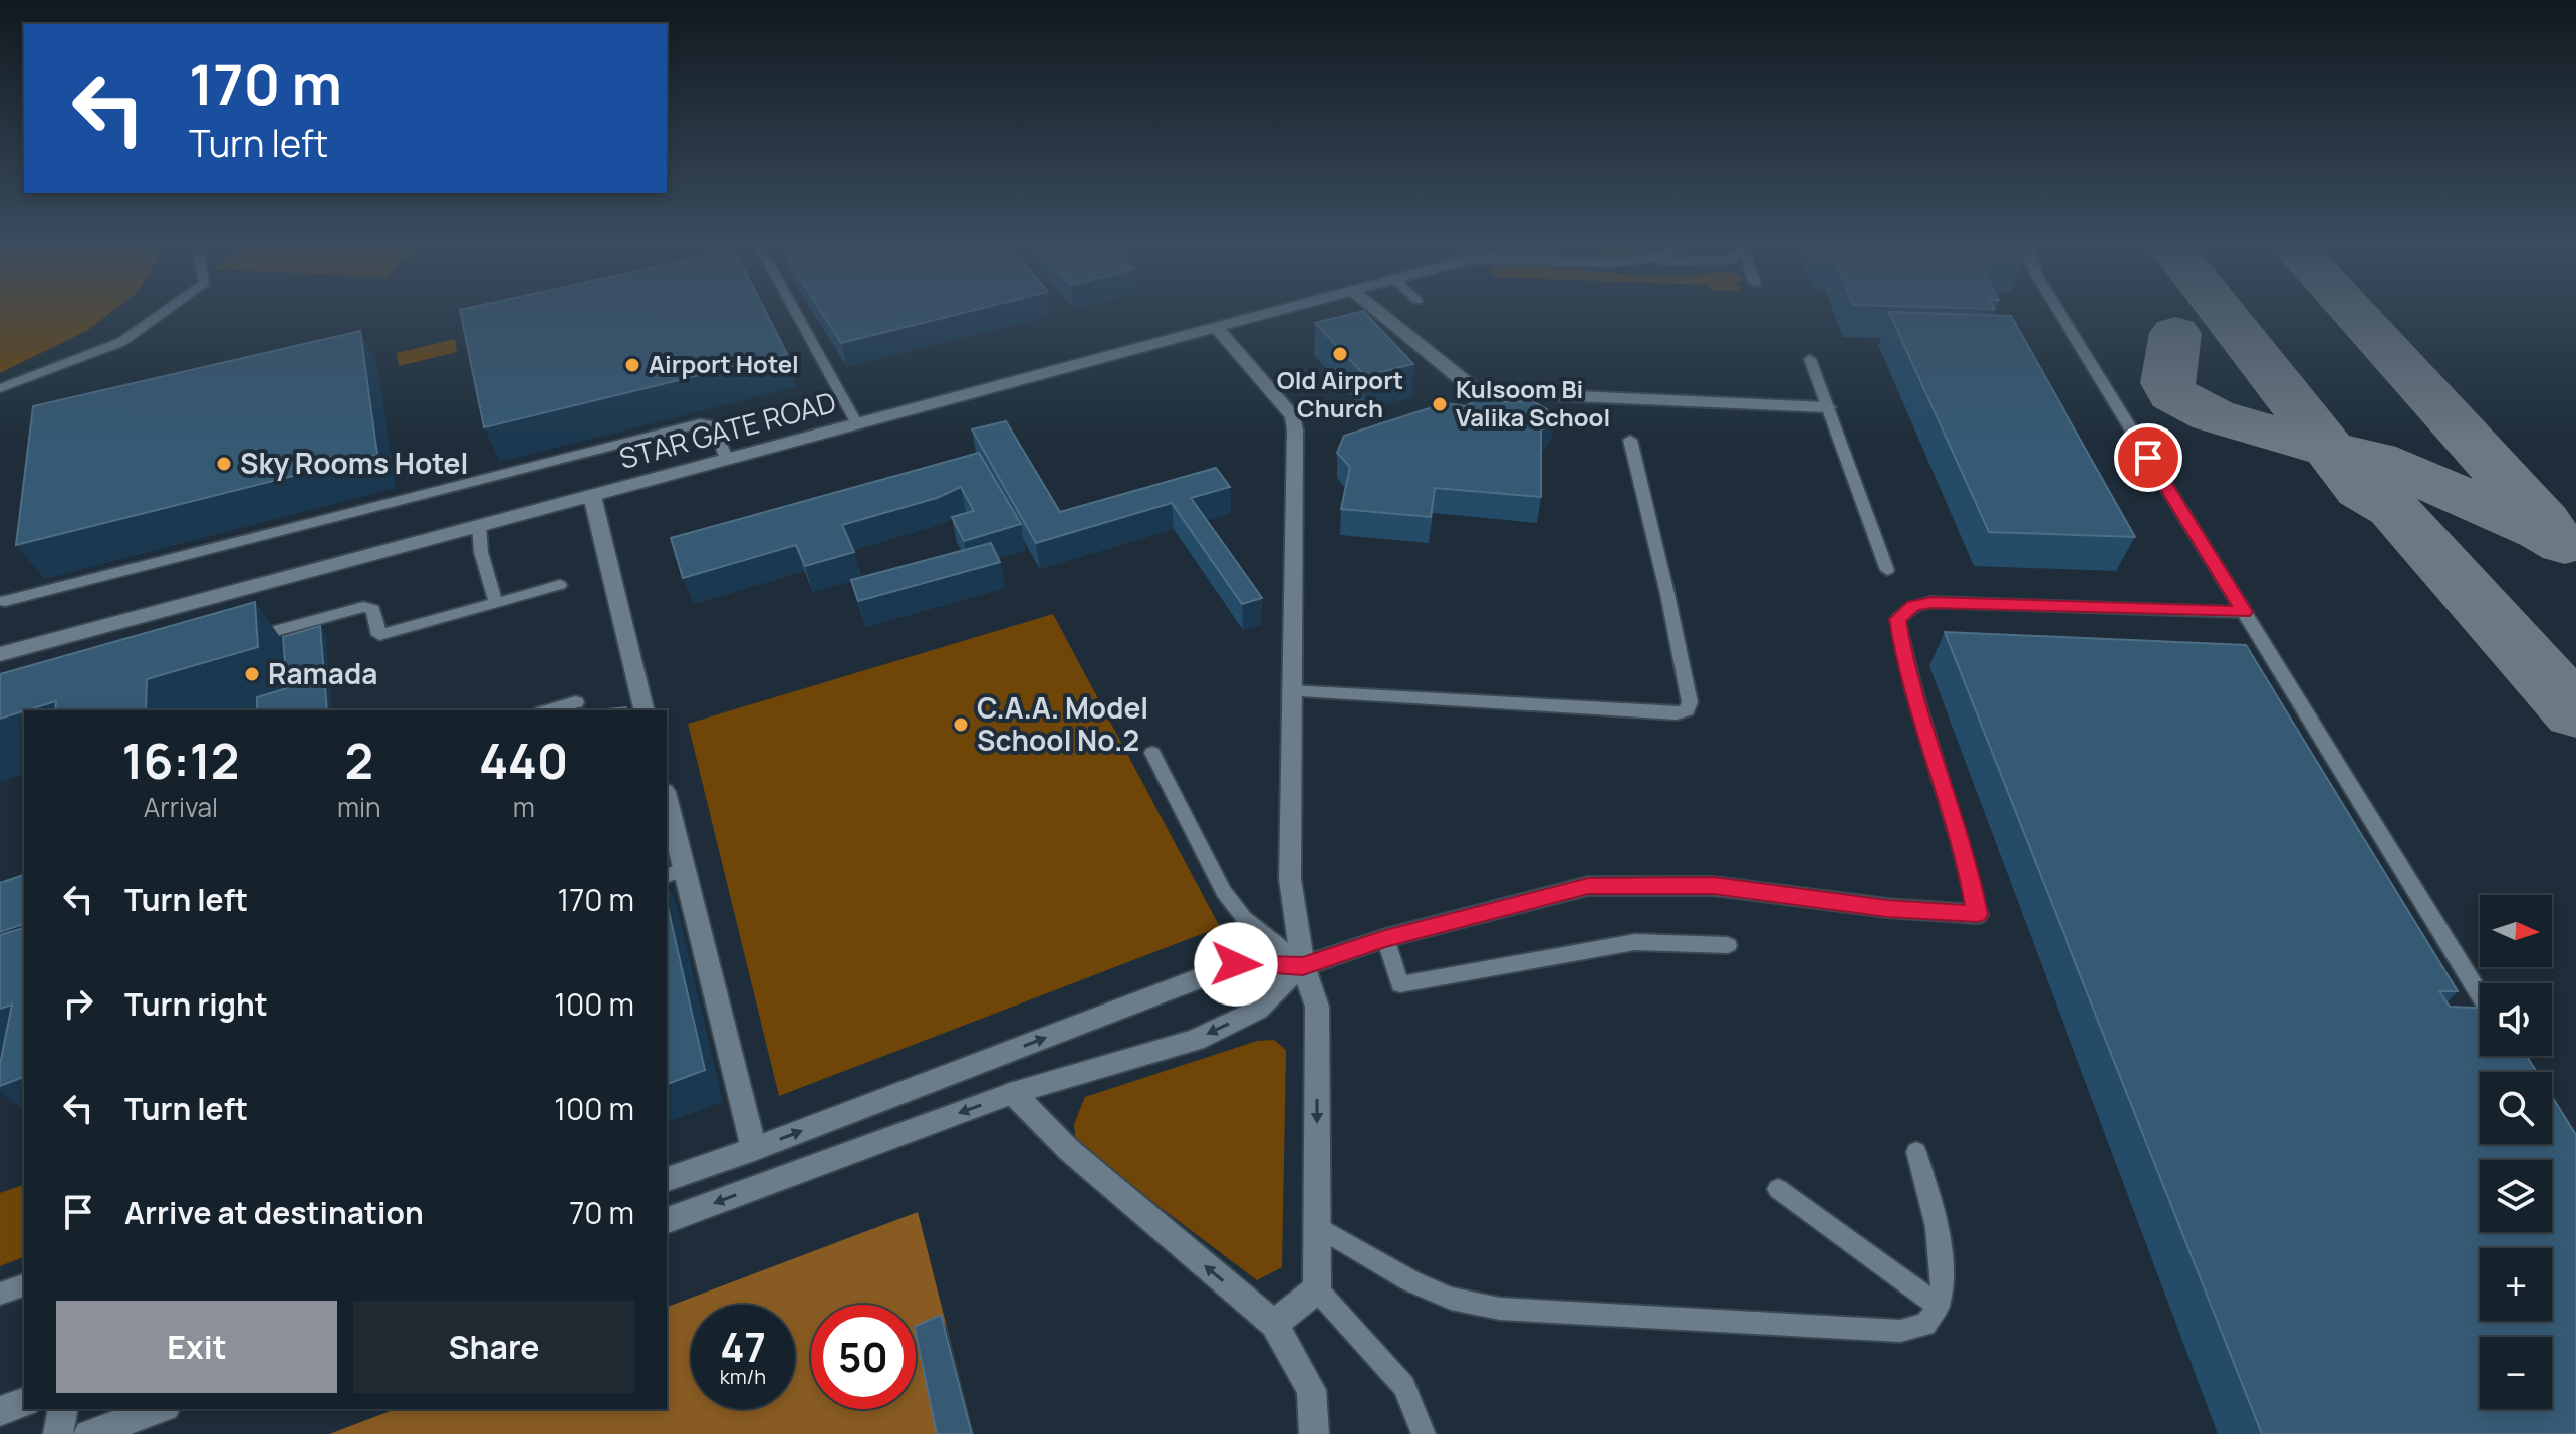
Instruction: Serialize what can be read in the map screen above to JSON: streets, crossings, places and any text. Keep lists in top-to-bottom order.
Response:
{
  "streets": {
    "street": ["STAR GATE ROAD"]
  },
  "places": [
    "Old Airport Church",
    "Airport Hotel",
    "Kulsoom Bi Valika School",
    "Sky Rooms Hotel",
    "Ramada",
    "C.A.A. Model School No.2"
  ],
  "north": "right",
  "page": {
    "turn": ["170 m", "Turn left"],
    "eta": [
      "16:12",
      "Arrival",
      "2",
      "min",
      "440",
      "m"
    ],
    "list": [
      {
        "name": "Turn left",
        "value": "170 m"
      },
      {
        "name": "Turn right",
        "value": "100 m"
      },
      {
        "name": "Turn left",
        "value": "100 m"
      },
      {
        "name": "Arrive at destination",
        "value": "70 m"
      }
    ],
    "map_buttons": ["+", "−"],
    "buttons": ["Exit", "Share"],
    "speed": "47 km/h",
    "limit": "50"
  }
}
